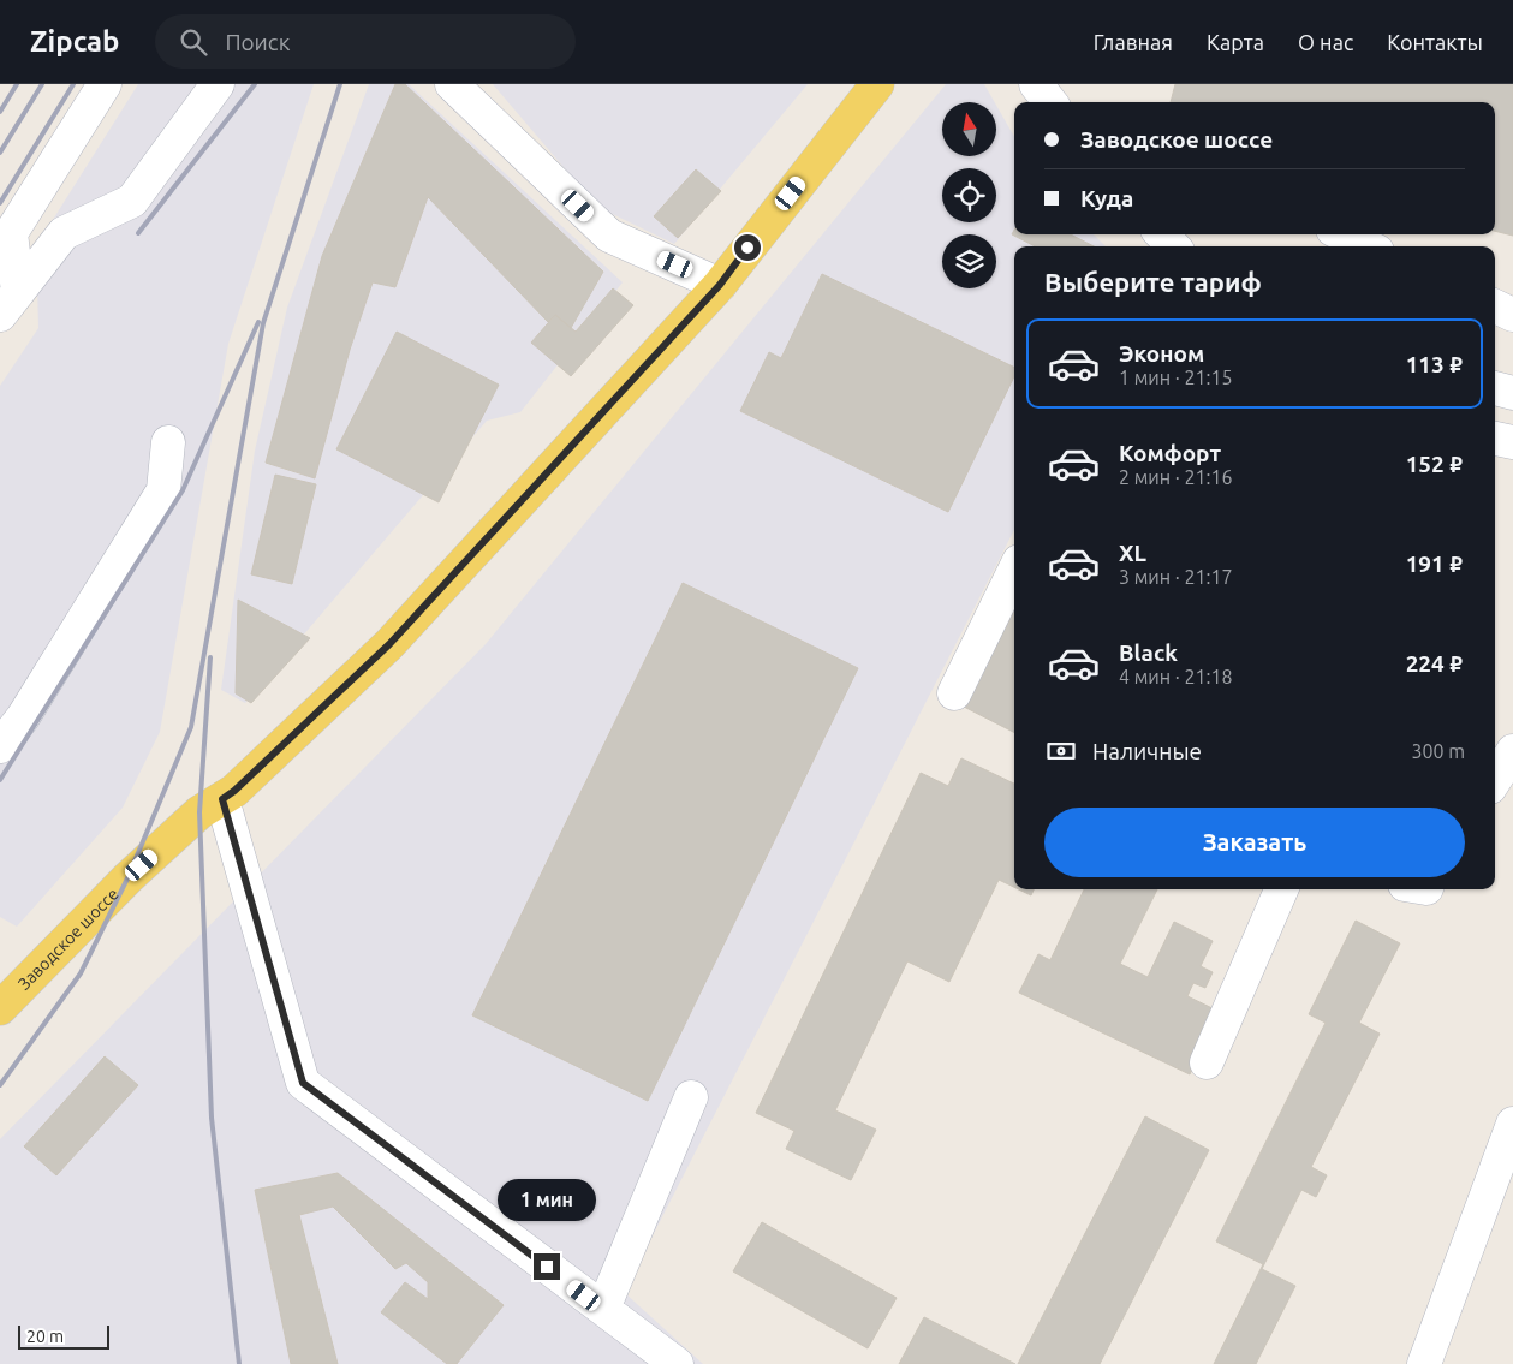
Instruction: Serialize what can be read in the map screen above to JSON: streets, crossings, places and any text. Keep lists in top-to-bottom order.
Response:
{
  "streets": {
    "main road": ["Заводское шоссе"]
  },
  "scale_bar": "20 m",
  "north": "top",
  "page": {
    "header": "Zipcab",
    "search": "Поиск",
    "nav": [
      "Главная",
      "Карта",
      "О нас",
      "Контакты"
    ],
    "banner": ["Заводское шоссе", "Куда"],
    "heading": "Выберите тариф",
    "list": [
      {
        "name": "Эконом",
        "note": "1 мин · 21:15",
        "value": "113 ₽"
      },
      {
        "name": "Комфорт",
        "note": "2 мин · 21:16",
        "value": "152 ₽"
      },
      {
        "name": "XL",
        "note": "3 мин · 21:17",
        "value": "191 ₽"
      },
      {
        "name": "Black",
        "note": "4 мин · 21:18",
        "value": "224 ₽"
      }
    ],
    "pay": ["Наличные", "300 m"],
    "buttons": "Заказать",
    "bubble": "1 мин",
    "scale": "20 m"
  }
}
